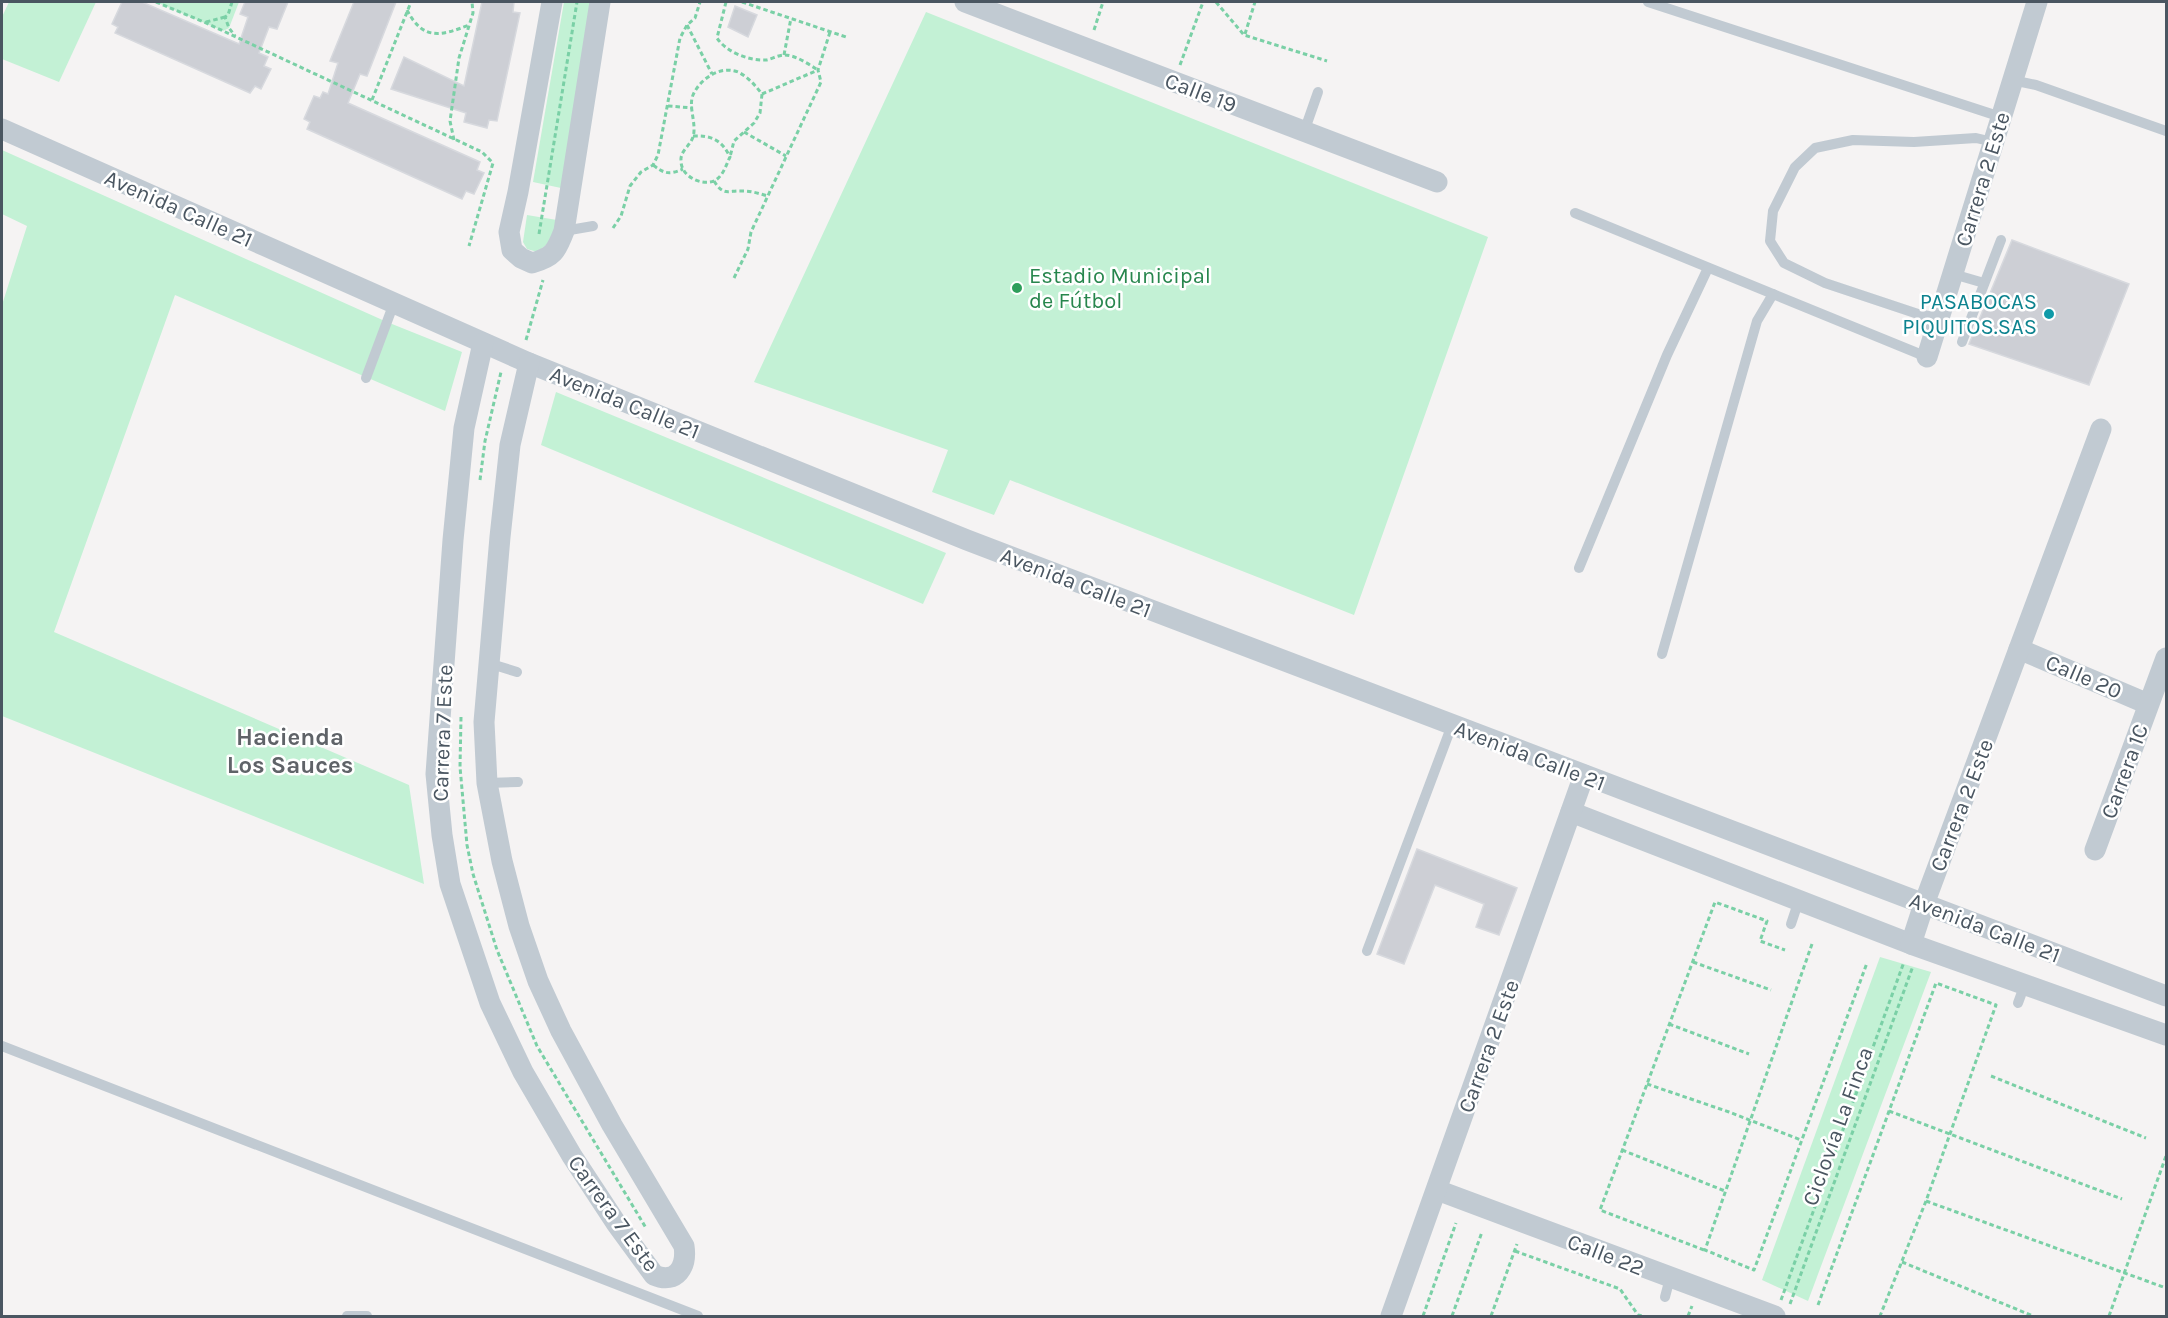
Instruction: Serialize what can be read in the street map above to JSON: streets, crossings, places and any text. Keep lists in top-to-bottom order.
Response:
{
  "streets": {
    "street": [
      "Calle 19",
      "Carrera 2 Este",
      "Avenida Calle 21",
      "Calle 20",
      "Carrera 7 Este",
      "Carrera 1C",
      "Calle 22"
    ],
    "path": ["Ciclovía La Finca"]
  },
  "crossings": [
    ["Carrera 2 Este", "Avenida Calle 21"],
    ["Carrera 2 Este", "Calle 20"],
    ["Carrera 2 Este", "Ciclovía La Finca"],
    ["Carrera 2 Este", "Calle 22"],
    ["Avenida Calle 21", "Carrera 7 Este"],
    ["Avenida Calle 21", "Ciclovía La Finca"],
    ["Calle 20", "Carrera 1C"],
    ["Ciclovía La Finca", "Calle 22"]
  ],
  "districts": ["Hacienda Los Sauces"],
  "places": ["Estadio Municipal de Fútbol", "PASABOCAS PIQUITOS.SAS"]
}
